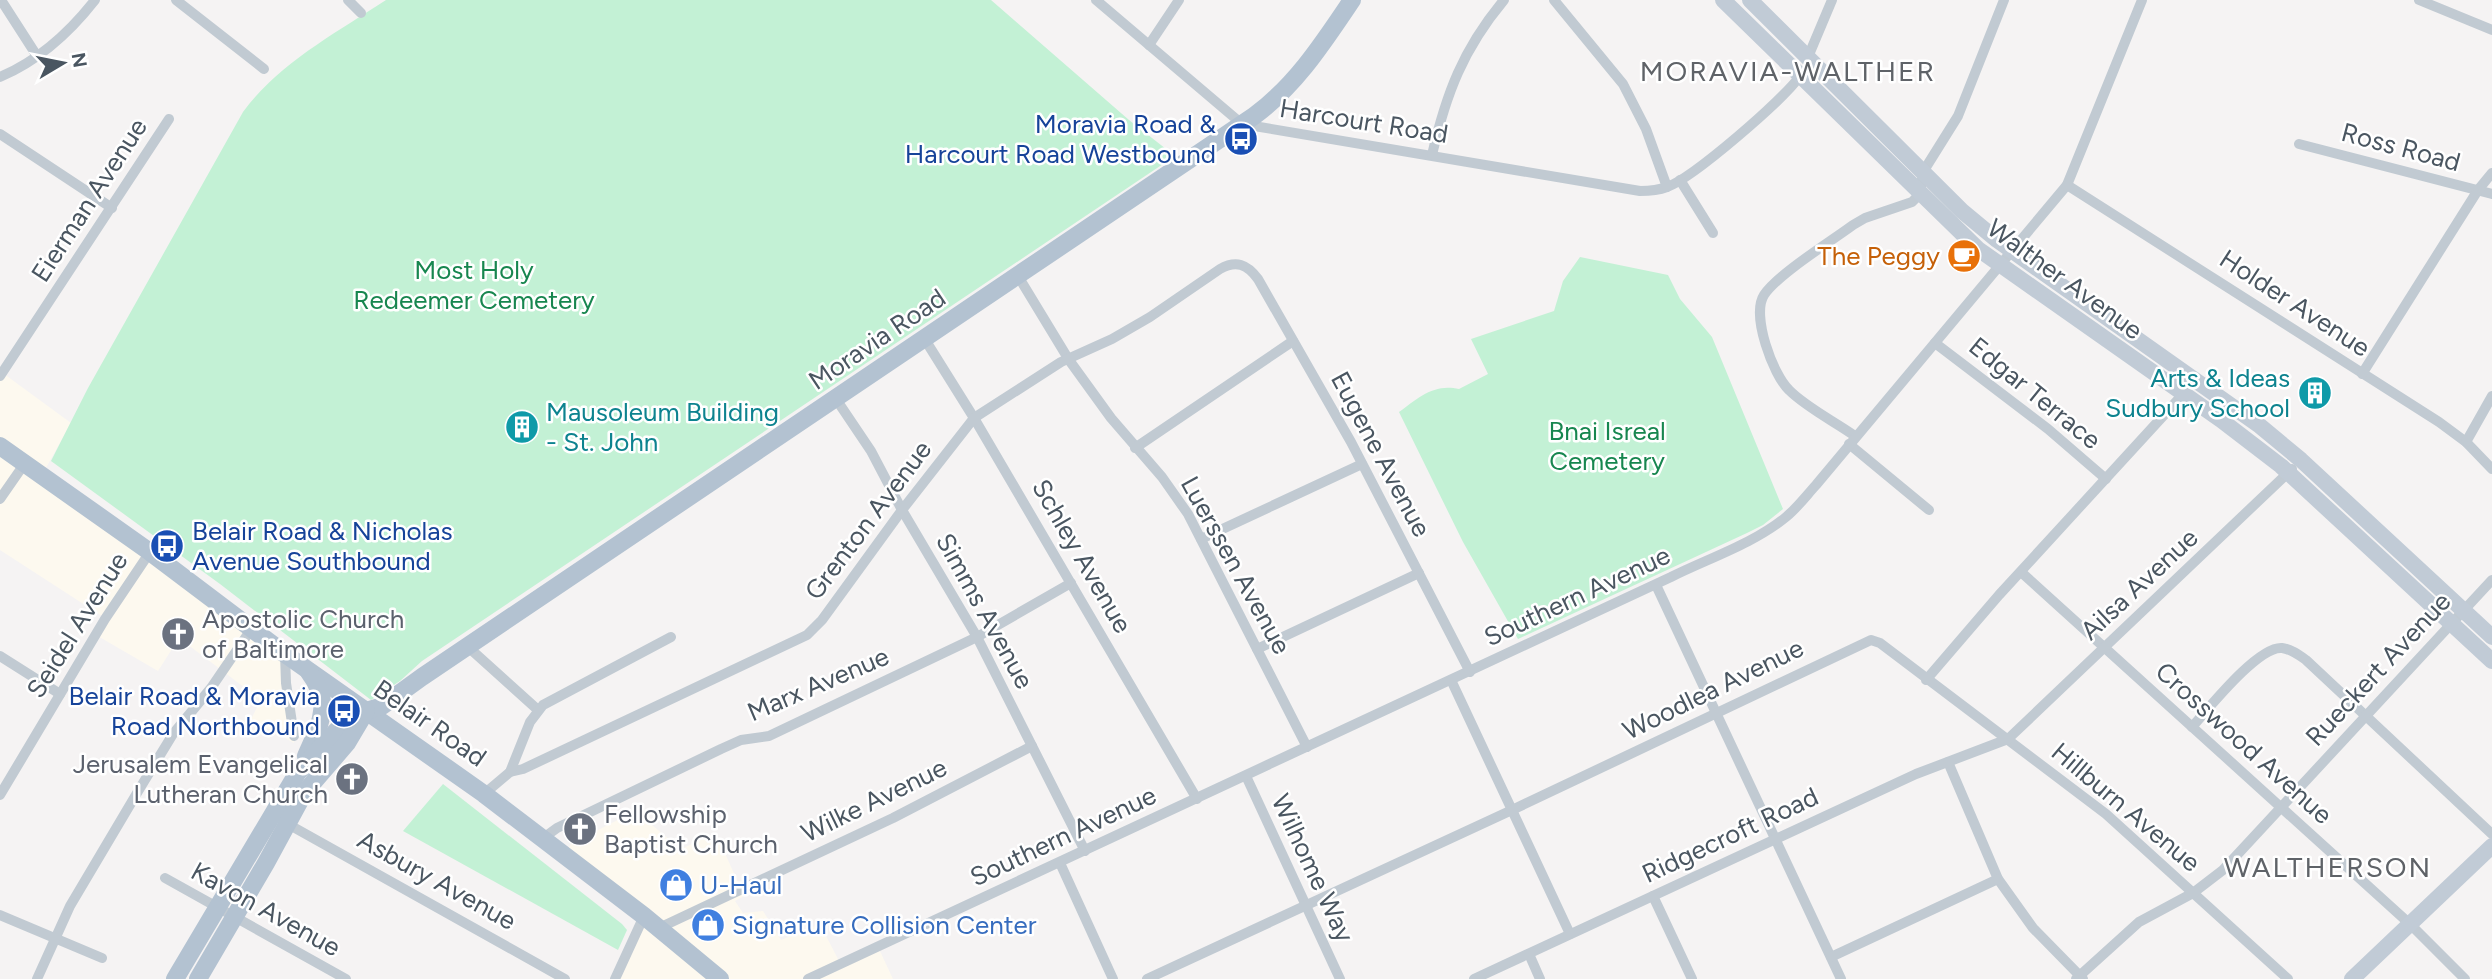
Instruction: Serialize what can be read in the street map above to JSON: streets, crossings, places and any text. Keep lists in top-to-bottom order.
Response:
{
  "streets": {
    "main road": ["Walther Avenue", "Moravia Road", "Belair Road"],
    "street": [
      "Harcourt Road",
      "Ross Road",
      "Eierman Avenue",
      "Holder Avenue",
      "Edgar Terrace",
      "Eugene Avenue",
      "Grenton Avenue",
      "Schley Avenue",
      "Luerssen Avenue",
      "Ailsa Avenue",
      "Southern Avenue",
      "Simms Avenue",
      "Seidel Avenue",
      "Rueckert Avenue",
      "Marx Avenue",
      "Woodlea Avenue",
      "Crosswood Avenue",
      "Wilke Avenue",
      "Hillburn Avenue",
      "Ridgecroft Road",
      "Wilhome Way",
      "Asbury Avenue",
      "Kavon Avenue"
    ]
  },
  "crossings": [
    ["Harcourt Road", "Moravia Road"],
    ["Walther Avenue", "Ailsa Avenue"],
    ["Walther Avenue", "Southern Avenue"],
    ["Walther Avenue", "Rueckert Avenue"],
    ["Holder Avenue", "Southern Avenue"],
    ["Moravia Road", "Schley Avenue"],
    ["Moravia Road", "Luerssen Avenue"],
    ["Moravia Road", "Simms Avenue"],
    ["Moravia Road", "Belair Road"],
    ["Moravia Road", "Kavon Avenue"],
    ["Edgar Terrace", "Southern Avenue"],
    ["Eugene Avenue", "Grenton Avenue"],
    ["Eugene Avenue", "Southern Avenue"],
    ["Grenton Avenue", "Schley Avenue"],
    ["Grenton Avenue", "Luerssen Avenue"],
    ["Grenton Avenue", "Simms Avenue"],
    ["Schley Avenue", "Southern Avenue"],
    ["Schley Avenue", "Marx Avenue"],
    ["Luerssen Avenue", "Southern Avenue"],
    ["Ailsa Avenue", "Crosswood Avenue"],
    ["Ailsa Avenue", "Hillburn Avenue"],
    ["Ailsa Avenue", "Ridgecroft Road"],
    ["Southern Avenue", "Simms Avenue"],
    ["Southern Avenue", "Wilhome Way"],
    ["Simms Avenue", "Marx Avenue"],
    ["Simms Avenue", "Wilke Avenue"],
    ["Seidel Avenue", "Belair Road"],
    ["Rueckert Avenue", "Crosswood Avenue"],
    ["Rueckert Avenue", "Hillburn Avenue"],
    ["Marx Avenue", "Belair Road"],
    ["Woodlea Avenue", "Hillburn Avenue"],
    ["Woodlea Avenue", "Wilhome Way"],
    ["Belair Road", "Wilke Avenue"],
    ["Hillburn Avenue", "Ridgecroft Road"]
  ],
  "districts": ["MORAVIA-WALTHER", "WALTHERSON"],
  "parks": ["Most Holy Redeemer Cemetery", "Bnai Isreal Cemetery"],
  "places": {
    "bus stop": ["Moravia Road & Harcourt Road Westbound", "Belair Road & Nicholas Avenue Southbound", "Belair Road & Moravia Road Northbound"],
    "cafe": ["The Peggy"],
    "building": ["Arts & Ideas Sudbury School", "Mausoleum Building - St. John"],
    "church": ["Apostolic Church of Baltimore", "Jerusalem Evangelical Lutheran Church", "Fellowship Baptist Church"],
    "shop": ["U-Haul", "Signature Collision Center"]
  },
  "north": "right"
}
